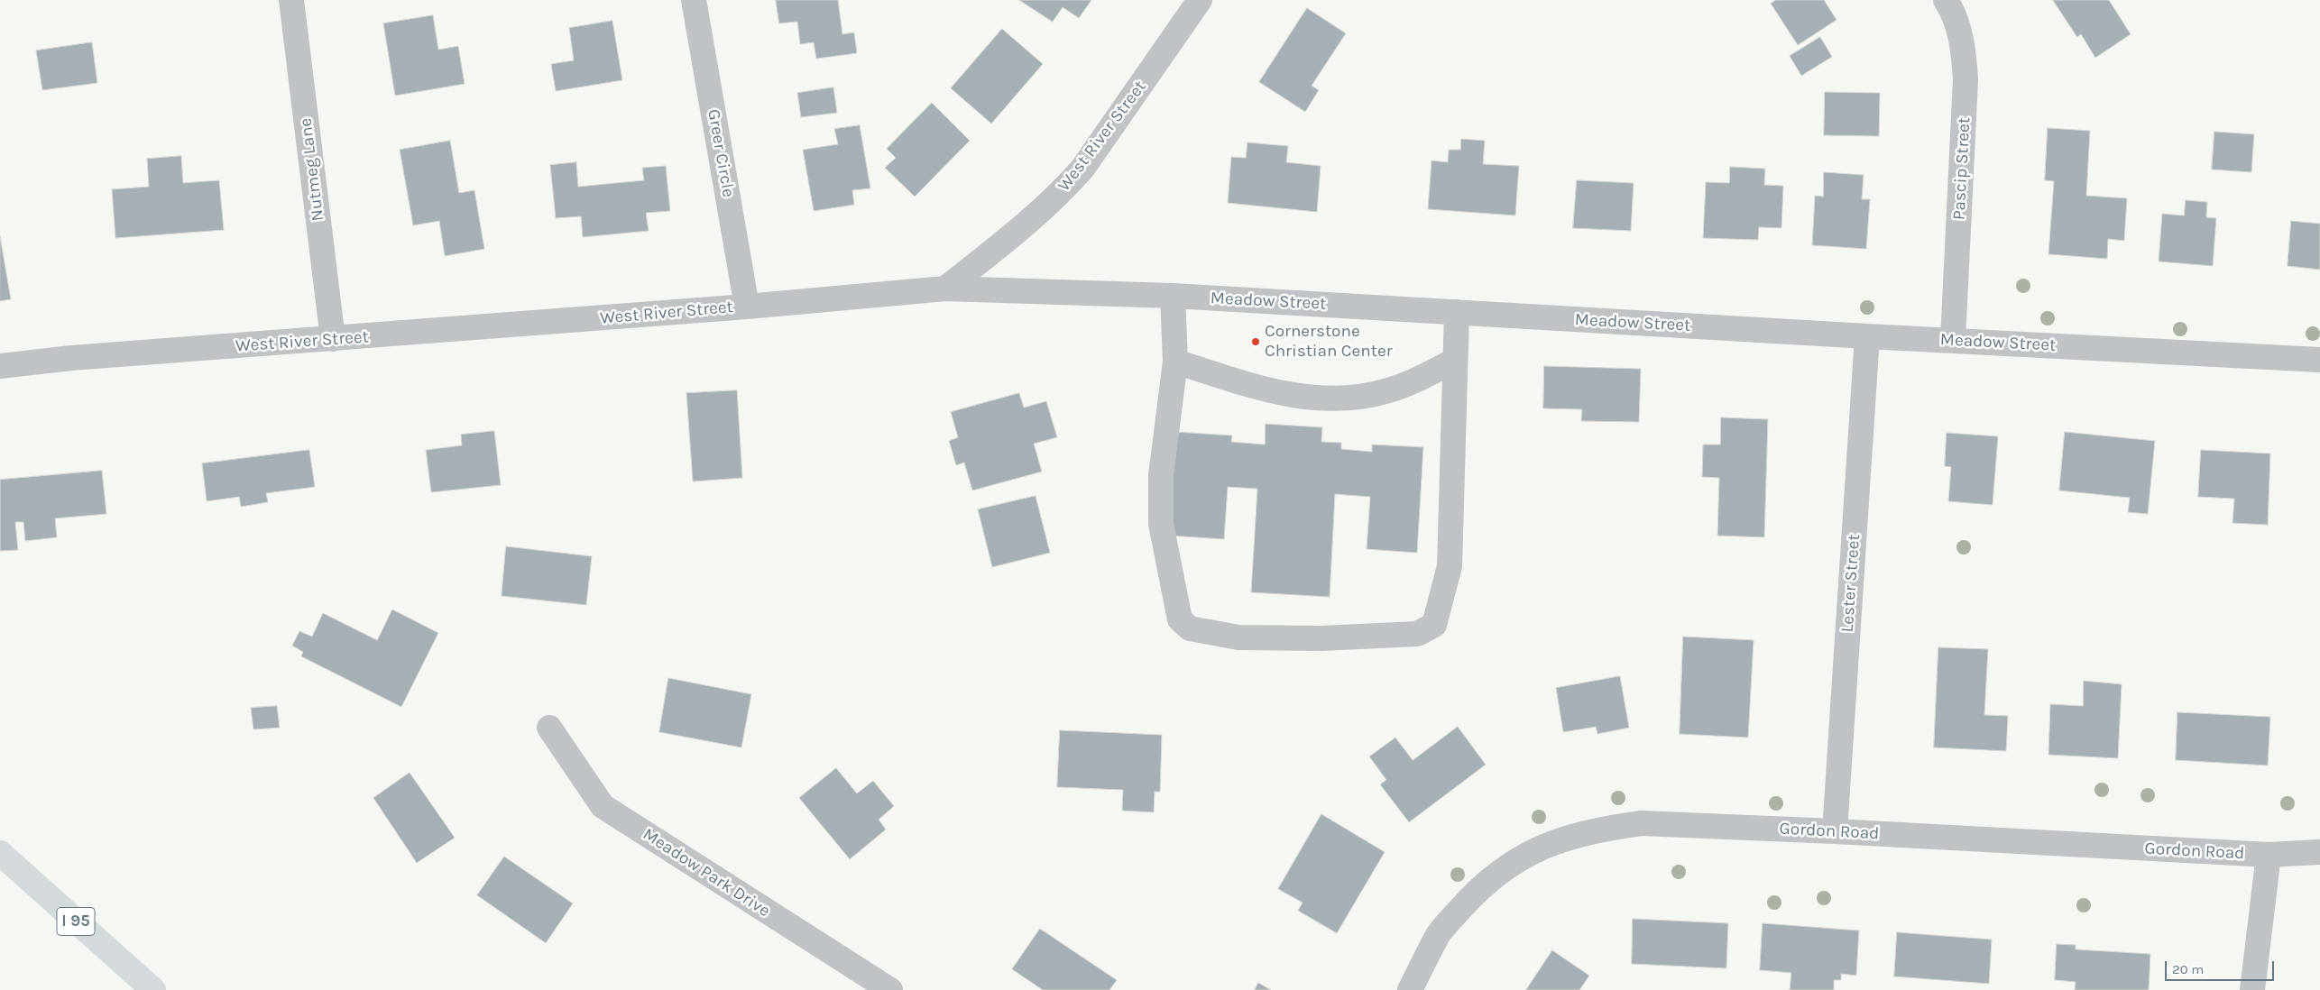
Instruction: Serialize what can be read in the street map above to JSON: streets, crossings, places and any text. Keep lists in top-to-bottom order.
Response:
{
  "streets": {
    "highway": ["I 95"],
    "street": [
      "West River Street",
      "Greer Circle",
      "Pascip Street",
      "Nutmeg Lane",
      "Meadow Street",
      "Lester Street",
      "Gordon Road",
      "Meadow Park Drive"
    ]
  },
  "crossings": [
    ["West River Street", "Greer Circle"],
    ["West River Street", "Nutmeg Lane"],
    ["West River Street", "Meadow Street"],
    ["Pascip Street", "Meadow Street"],
    ["Meadow Street", "Lester Street"],
    ["Lester Street", "Gordon Road"]
  ],
  "places": ["Cornerstone Christian Center"],
  "scale_bar": "20 m"
}
